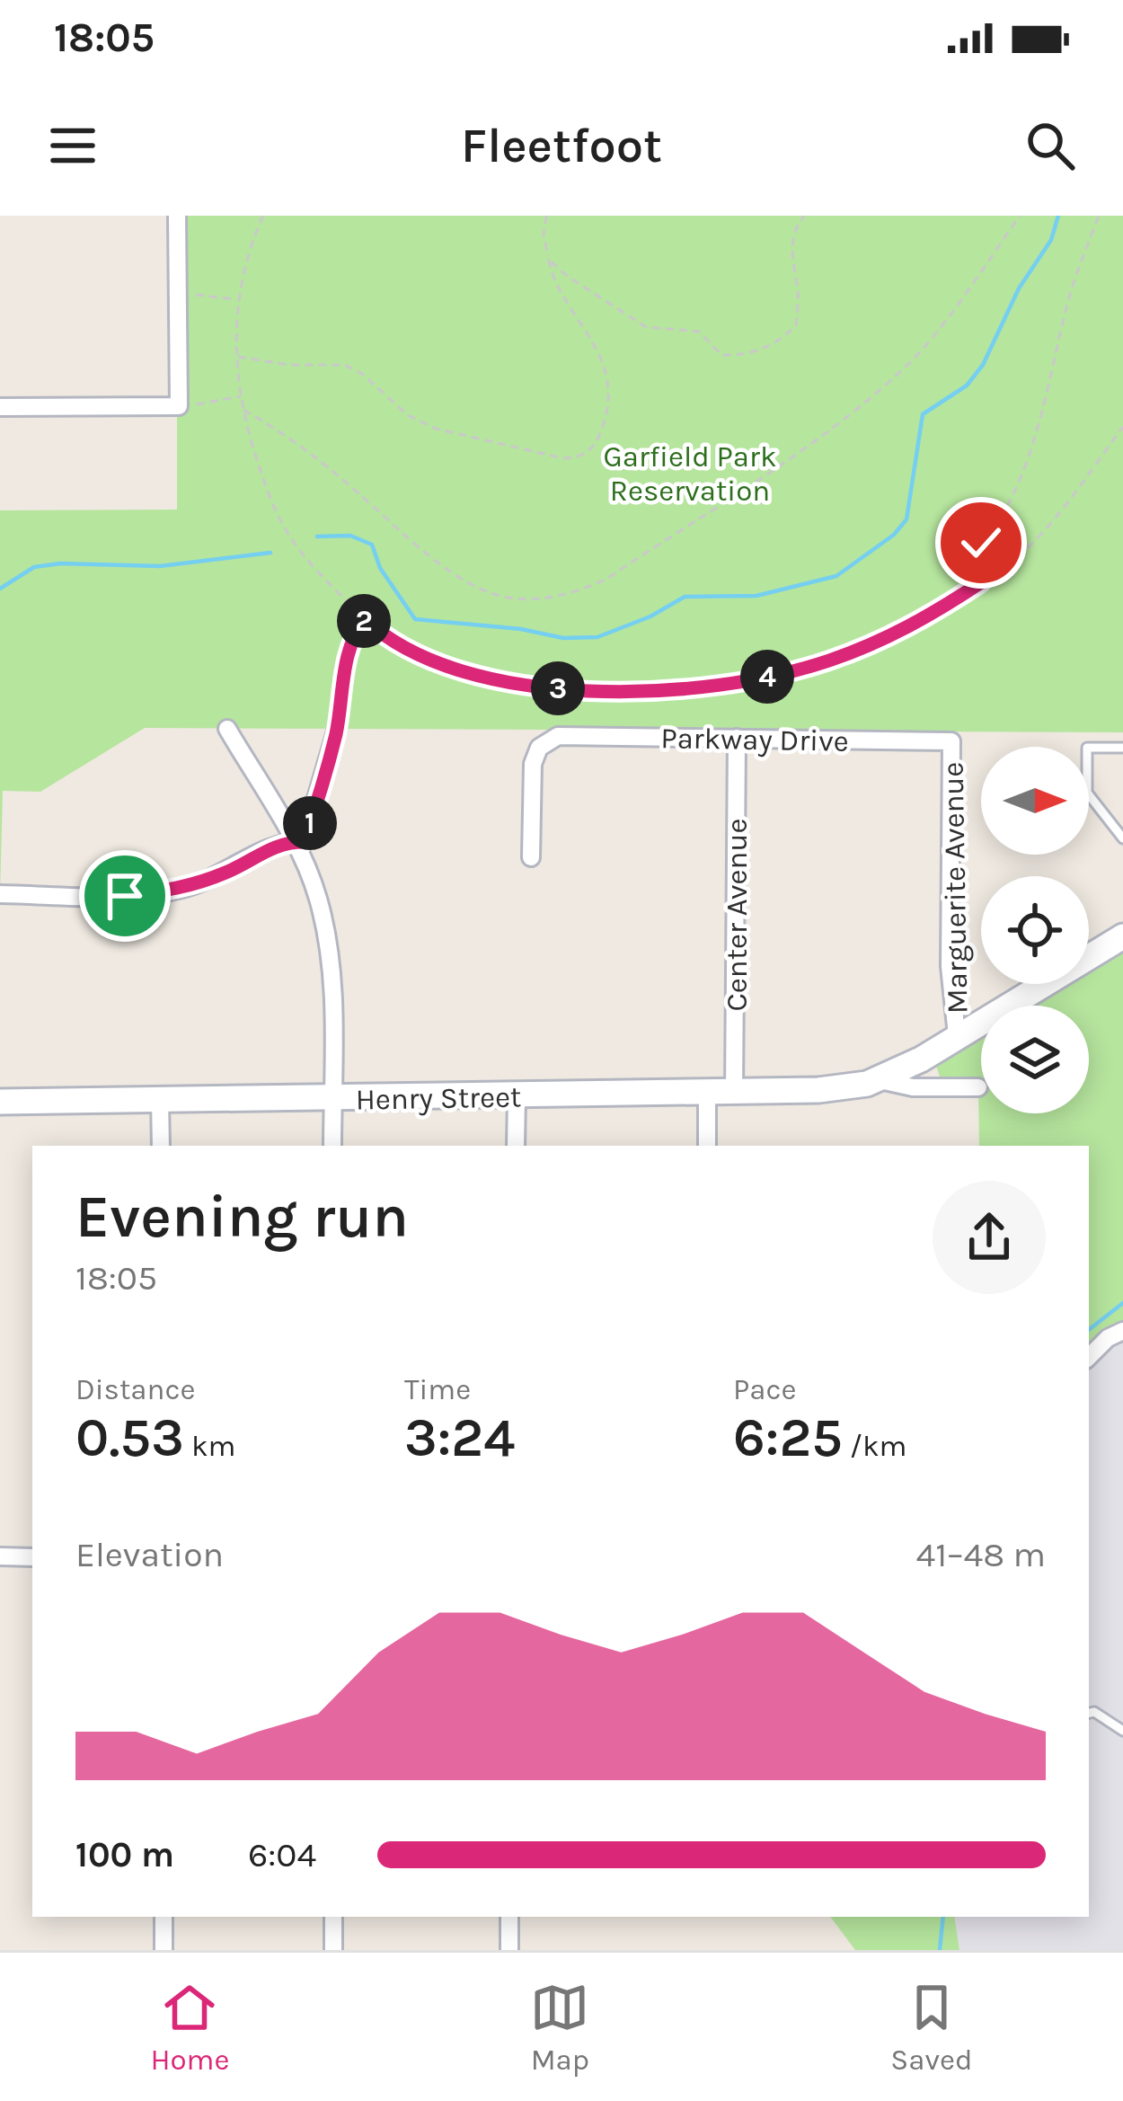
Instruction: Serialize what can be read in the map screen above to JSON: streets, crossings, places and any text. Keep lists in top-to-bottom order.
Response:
{
  "streets": {
    "street": [
      "Parkway Drive",
      "Marguerite Avenue",
      "Center Avenue",
      "Henry Street"
    ]
  },
  "crossings": [
    ["Parkway Drive", "Marguerite Avenue"],
    ["Parkway Drive", "Center Avenue"],
    ["Marguerite Avenue", "Henry Street"],
    ["Center Avenue", "Henry Street"]
  ],
  "parks": ["Garfield Park Reservation"],
  "north": "right",
  "page": {
    "status": "18:05",
    "header": "Fleetfoot",
    "pins": [
      "2",
      "4",
      "3",
      "1"
    ],
    "heading": ["Evening run", "18:05"],
    "stats": [
      ["Distance", "0.53 km"],
      ["Time", "3:24"],
      ["Pace", "6:25 /km"]
    ],
    "chart": ["Elevation", "41–48 m"],
    "list": [
      {
        "name": "100 m",
        "note": "6:04"
      }
    ],
    "tabs": ["Home", "Map", "Saved"]
  }
}
